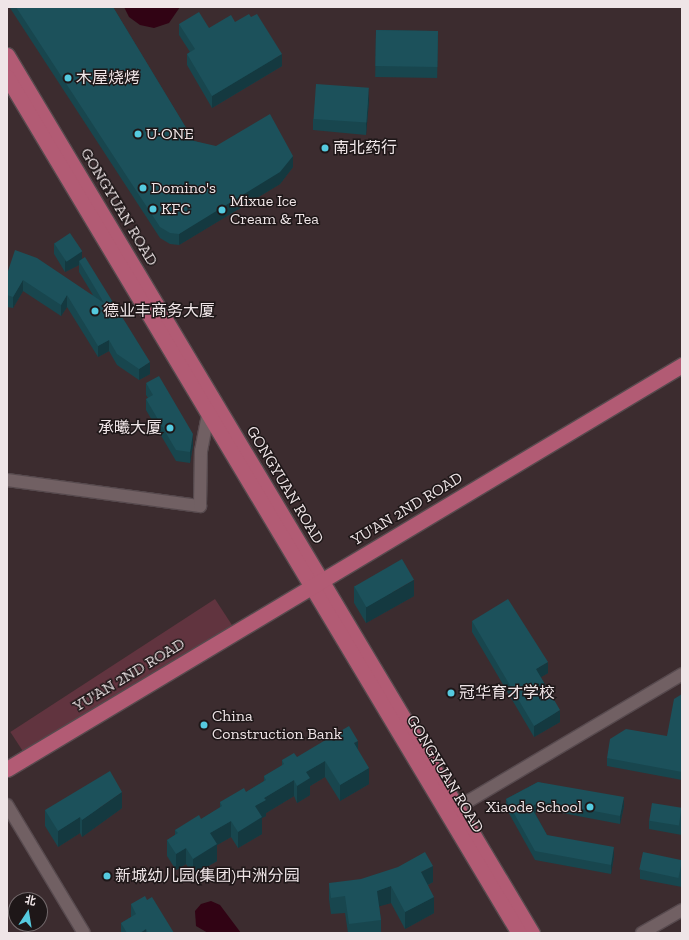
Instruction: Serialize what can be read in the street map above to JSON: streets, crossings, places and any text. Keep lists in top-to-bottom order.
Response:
{
  "streets": {
    "main road": ["GONGYUAN ROAD", "YU'AN 2ND ROAD"]
  },
  "crossings": [
    ["GONGYUAN ROAD", "YU'AN 2ND ROAD"]
  ],
  "places": [
    "木屋烧烤",
    "U·ONE",
    "南北药行",
    "Domino's",
    "KFC",
    "Mixue Ice Cream & Tea",
    "德业丰商务大厦",
    "承曦大厦",
    "冠华育才学校",
    "China Construction Bank",
    "Xiaode School",
    "新城幼儿园(集团)中洲分园"
  ],
  "north": "top"
}
